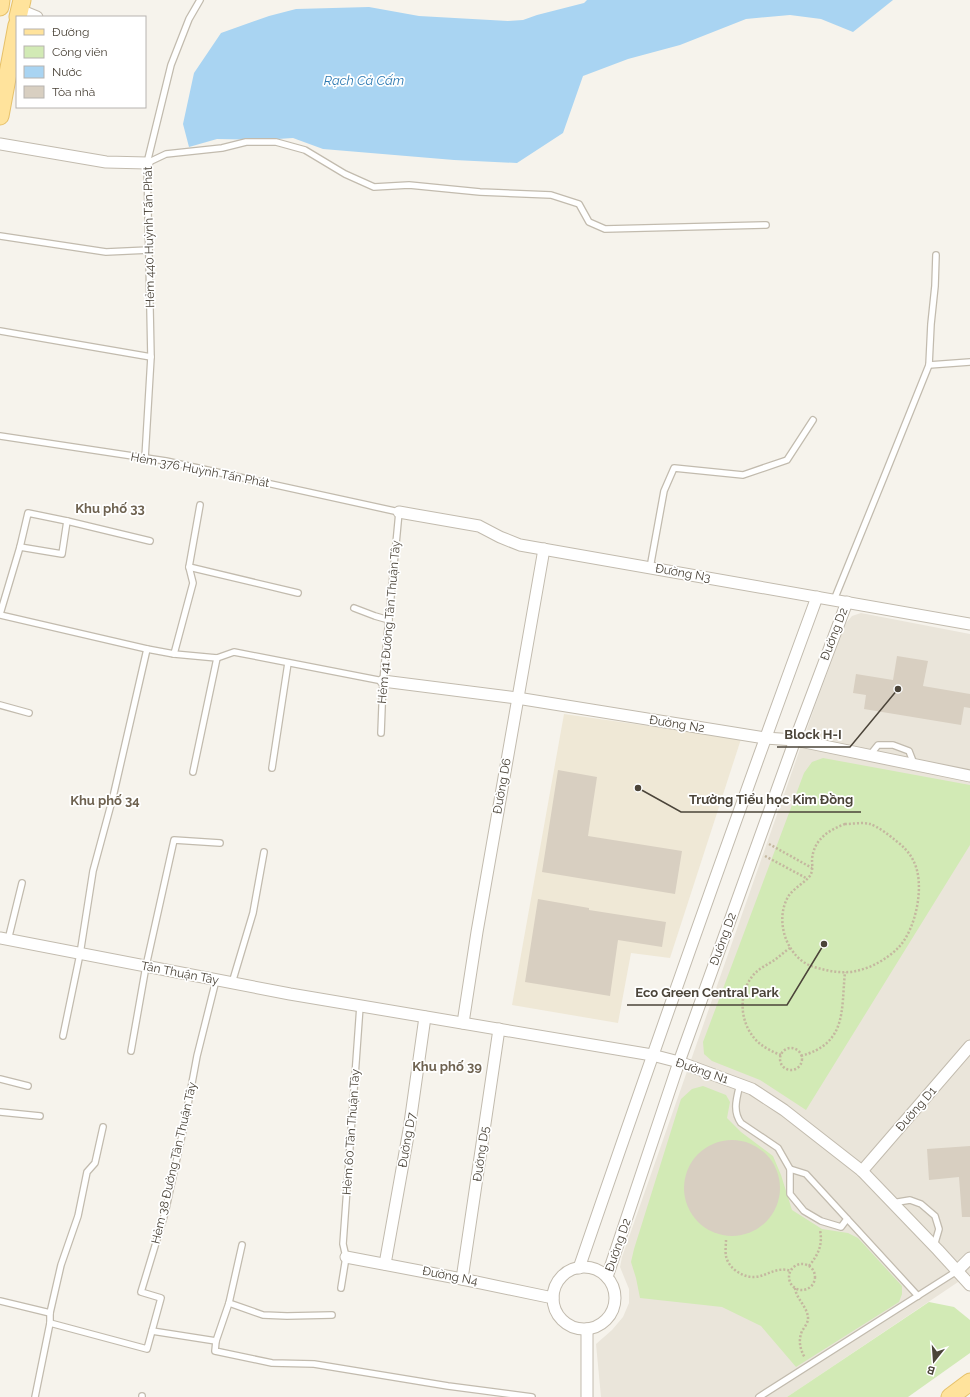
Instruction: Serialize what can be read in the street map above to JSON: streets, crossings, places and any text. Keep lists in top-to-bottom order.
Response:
{
  "streets": {
    "street": [
      "Đường N3",
      "Đường D2",
      "Đường N2",
      "Đường D6",
      "Tân Thuận Tây",
      "Đường N1",
      "Đường D1",
      "Đường D7",
      "Đường D5",
      "Đường N4"
    ],
    "lane": [
      "Hẻm 440 Huỳnh Tấn Phát",
      "Hẻm 376 Huỳnh Tấn Phát",
      "Hẻm 41 Đường Tân Thuận Tây",
      "Hẻm 60 Tân Thuận Tây",
      "Hẻm 38 Đường Tân Thuận Tây"
    ]
  },
  "crossings": [
    ["Hẻm 440 Huỳnh Tấn Phát", "Hẻm 376 Huỳnh Tấn Phát"],
    ["Hẻm 376 Huỳnh Tấn Phát", "Đường N3"],
    ["Hẻm 376 Huỳnh Tấn Phát", "Hẻm 41 Đường Tân Thuận Tây"],
    ["Đường N3", "Hẻm 41 Đường Tân Thuận Tây"],
    ["Đường N3", "Đường D2"],
    ["Đường N3", "Đường D6"],
    ["Hẻm 41 Đường Tân Thuận Tây", "Đường N2"],
    ["Đường D2", "Đường N2"],
    ["Đường D2", "Đường N1"],
    ["Đường D2", "Đường N4"],
    ["Đường N2", "Đường D6"],
    ["Đường D6", "Đường N1"],
    ["Tân Thuận Tây", "Đường N1"],
    ["Tân Thuận Tây", "Hẻm 60 Tân Thuận Tây"],
    ["Tân Thuận Tây", "Hẻm 38 Đường Tân Thuận Tây"],
    ["Đường N1", "Đường D1"],
    ["Đường N1", "Hẻm 60 Tân Thuận Tây"],
    ["Đường N1", "Đường D7"],
    ["Đường N1", "Đường D5"],
    ["Hẻm 60 Tân Thuận Tây", "Đường N4"],
    ["Đường D7", "Đường N4"],
    ["Đường D5", "Đường N4"]
  ],
  "districts": ["Khu phố 33", "Khu phố 34", "Khu phố 39"],
  "water": ["Rạch Cả Cấm"],
  "places": ["Block H-I", "Trường Tiểu học Kim Đồng", "Eco Green Central Park"],
  "legend": [
    "Đường",
    "Công viên",
    "Nước",
    "Tòa nhà"
  ],
  "north": "bottom"
}
